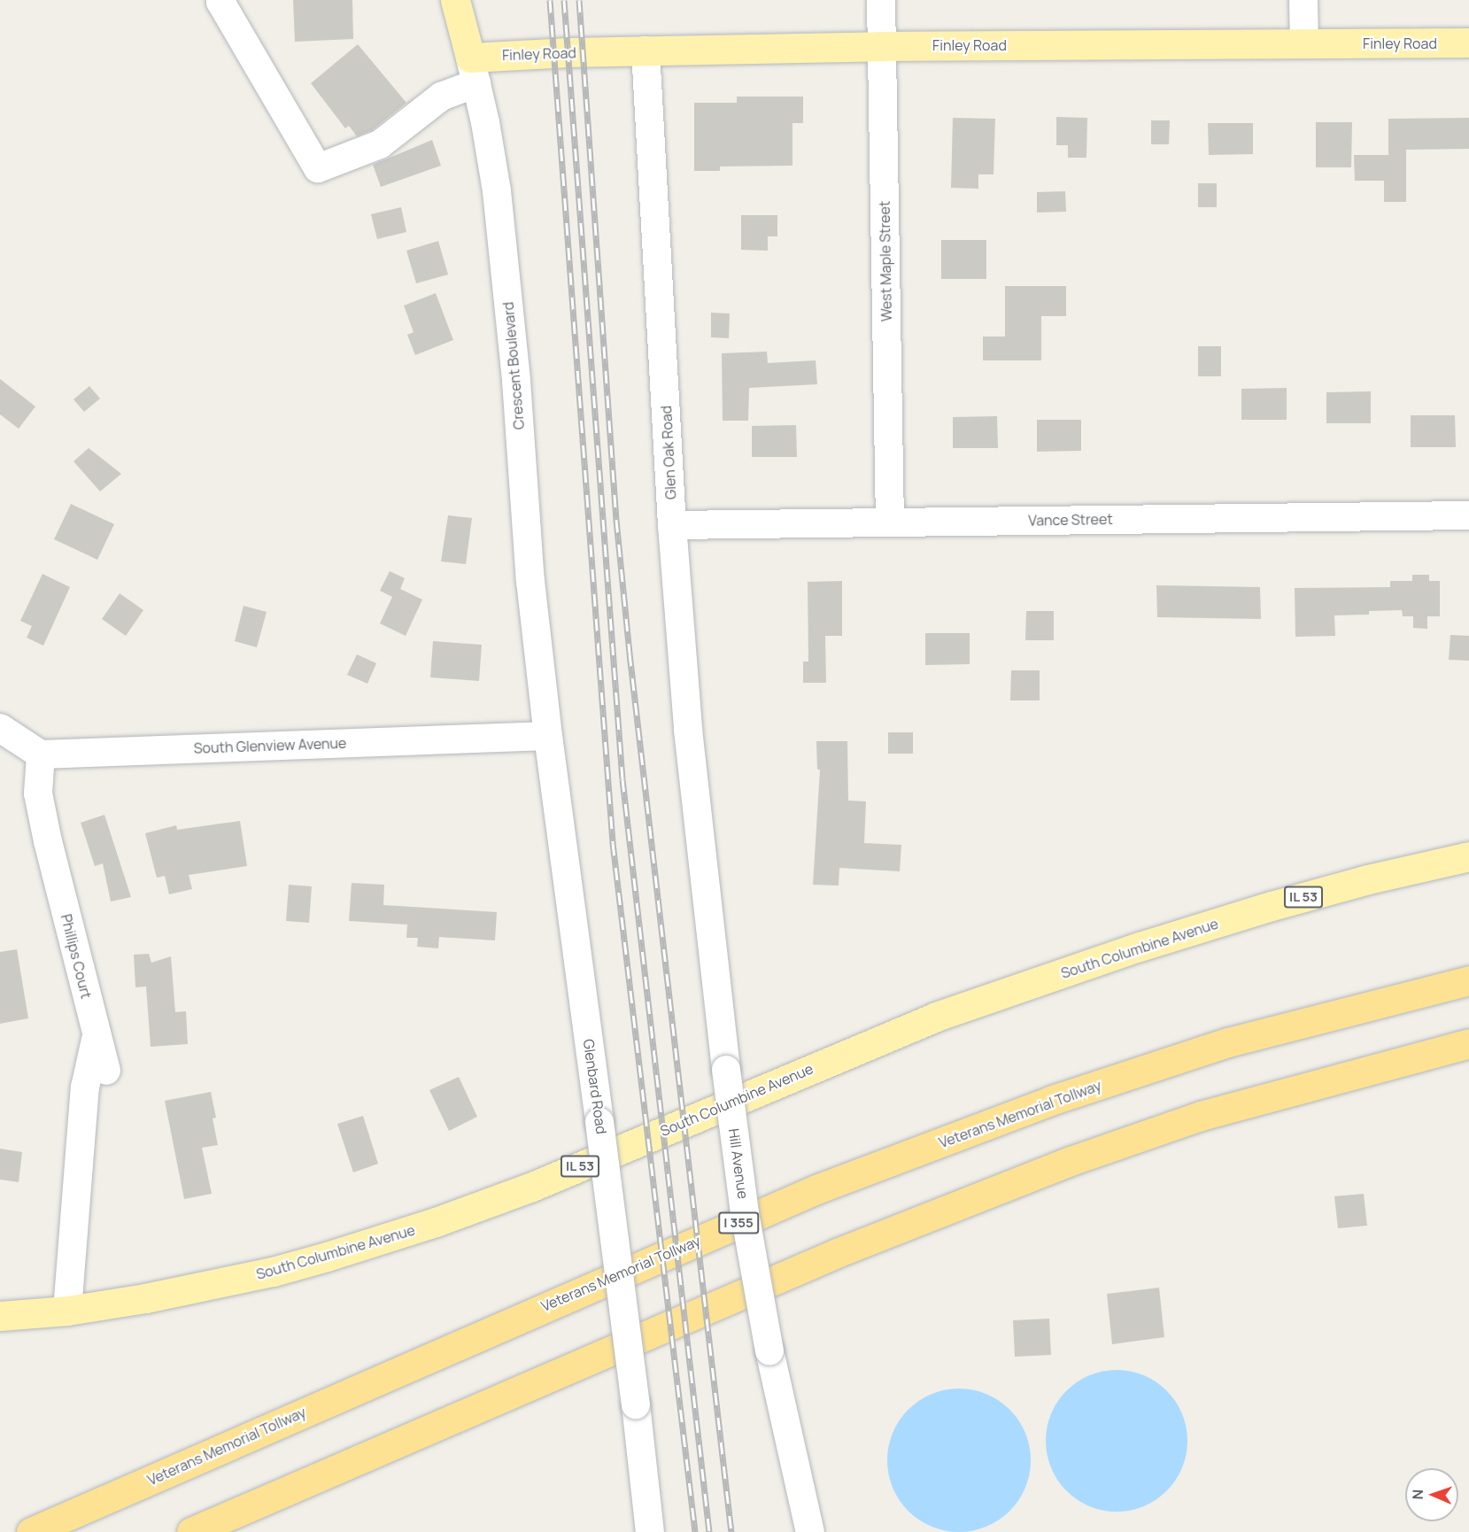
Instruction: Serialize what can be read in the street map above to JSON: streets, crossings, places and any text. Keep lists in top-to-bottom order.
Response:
{
  "streets": {
    "highway": ["Veterans Memorial Tollway", "I 355"],
    "main road": [
      "Finley Road",
      "Crescent Boulevard",
      "IL 53",
      "South Columbine Avenue"
    ],
    "street": [
      "West Maple Street",
      "Glen Oak Road",
      "Vance Street",
      "South Glenview Avenue",
      "Phillips Court",
      "Glenbard Road",
      "Hill Avenue"
    ]
  },
  "crossings": [
    ["Finley Road", "West Maple Street"],
    ["Finley Road", "Crescent Boulevard"],
    ["Finley Road", "Glen Oak Road"],
    ["West Maple Street", "Vance Street"],
    ["Crescent Boulevard", "South Glenview Avenue"],
    ["Crescent Boulevard", "Glenbard Road"],
    ["Glen Oak Road", "Vance Street"],
    ["Glen Oak Road", "Hill Avenue"],
    ["South Glenview Avenue", "Phillips Court"],
    ["South Glenview Avenue", "Glenbard Road"]
  ],
  "north": "left"
}
